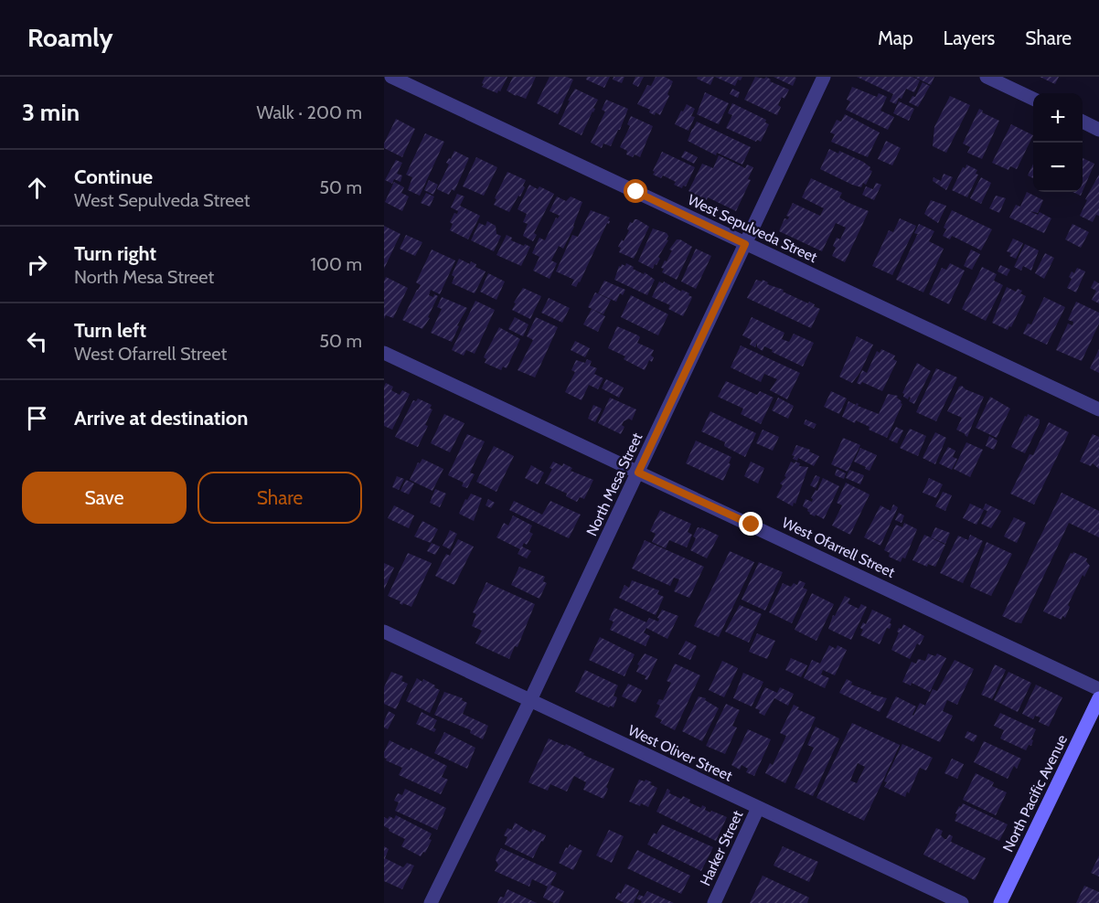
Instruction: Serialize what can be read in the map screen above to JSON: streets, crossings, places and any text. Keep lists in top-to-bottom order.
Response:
{
  "streets": {
    "main road": ["North Pacific Avenue"],
    "street": [
      "West Sepulveda Street",
      "North Mesa Street",
      "West Ofarrell Street",
      "West Oliver Street",
      "Harker Street"
    ]
  },
  "crossings": [
    ["West Sepulveda Street", "North Mesa Street"],
    ["North Mesa Street", "West Ofarrell Street"],
    ["North Mesa Street", "West Oliver Street"],
    ["West Oliver Street", "Harker Street"]
  ],
  "page": {
    "header": "Roamly",
    "nav": ["Map", "Layers", "Share"],
    "heading": ["3 min", "Walk · 200 m"],
    "map_buttons": ["+", "−"],
    "list": [
      ["Continue", "West Sepulveda Street", "50 m"],
      ["Turn right", "North Mesa Street", "100 m"],
      ["Turn left", "West Ofarrell Street", "50 m"],
      "Arrive at destination"
    ],
    "buttons": ["Save", "Share"]
  }
}
